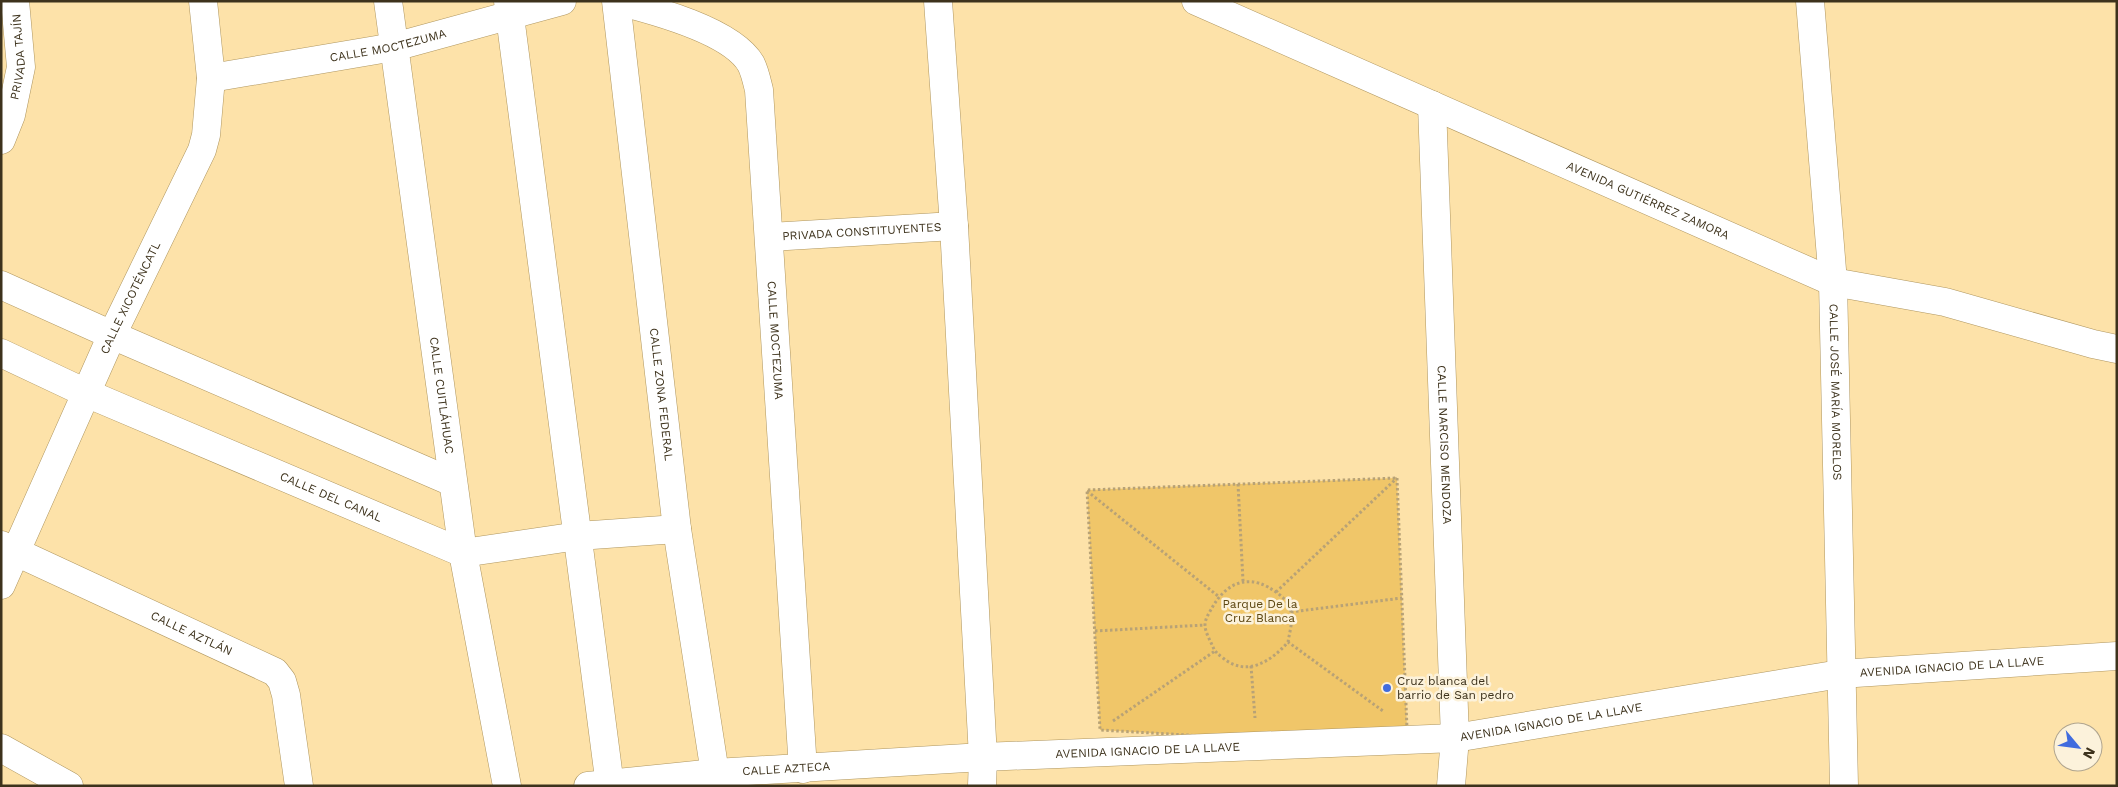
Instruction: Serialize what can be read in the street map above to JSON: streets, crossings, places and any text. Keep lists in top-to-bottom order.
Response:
{
  "streets": {
    "street": [
      "CALLE MOCTEZUMA",
      "PRIVADA TAJÍN",
      "AVENIDA GUTIÉRREZ ZAMORA",
      "PRIVADA CONSTITUYENTES",
      "CALLE XICOTÉNCATL",
      "CALLE JOSÉ MARÍA MORELOS",
      "CALLE ZONA FEDERAL",
      "CALLE CUITLÁHUAC",
      "CALLE NARCISO MENDOZA",
      "CALLE DEL CANAL",
      "CALLE AZTLÁN",
      "AVENIDA IGNACIO DE LA LLAVE",
      "CALLE AZTECA"
    ]
  },
  "crossings": [
    ["CALLE MOCTEZUMA", "PRIVADA CONSTITUYENTES"],
    ["CALLE MOCTEZUMA", "CALLE XICOTÉNCATL"],
    ["CALLE MOCTEZUMA", "CALLE ZONA FEDERAL"],
    ["CALLE MOCTEZUMA", "CALLE CUITLÁHUAC"],
    ["CALLE MOCTEZUMA", "CALLE AZTECA"],
    ["AVENIDA GUTIÉRREZ ZAMORA", "CALLE JOSÉ MARÍA MORELOS"],
    ["AVENIDA GUTIÉRREZ ZAMORA", "CALLE NARCISO MENDOZA"],
    ["CALLE XICOTÉNCATL", "CALLE DEL CANAL"],
    ["CALLE XICOTÉNCATL", "CALLE AZTLÁN"],
    ["CALLE JOSÉ MARÍA MORELOS", "AVENIDA IGNACIO DE LA LLAVE"],
    ["CALLE ZONA FEDERAL", "CALLE AZTECA"],
    ["CALLE CUITLÁHUAC", "CALLE DEL CANAL"],
    ["CALLE NARCISO MENDOZA", "AVENIDA IGNACIO DE LA LLAVE"],
    ["AVENIDA IGNACIO DE LA LLAVE", "CALLE AZTECA"]
  ],
  "parks": ["Parque De la Cruz Blanca"],
  "places": ["Cruz blanca del barrio de San pedro"],
  "north": "bottom right"
}
